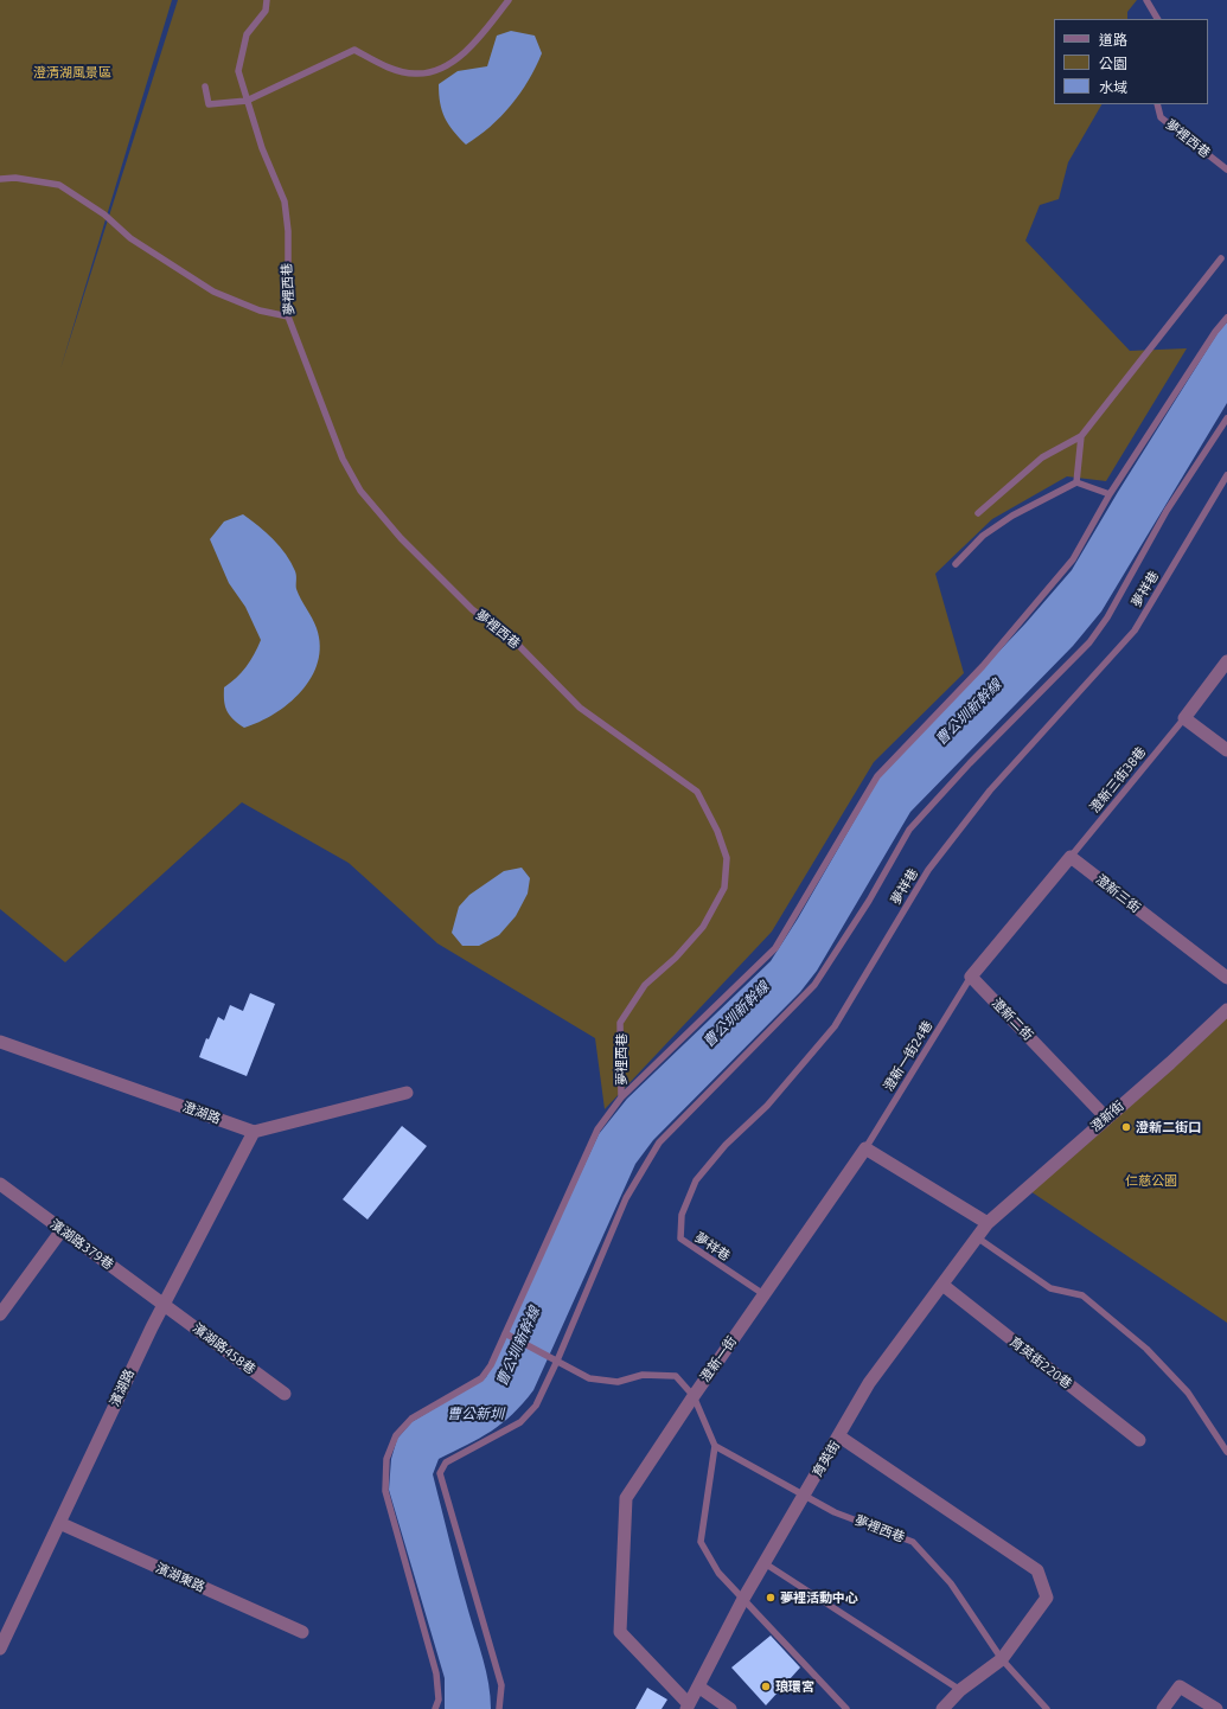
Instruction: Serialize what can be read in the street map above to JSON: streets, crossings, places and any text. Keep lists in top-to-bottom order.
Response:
{
  "streets": {
    "street": [
      "澄新三街",
      "澄新二街",
      "澄湖路",
      "澄新街",
      "濱湖路379巷",
      "濱湖路458巷",
      "澄新一街",
      "育英街220巷",
      "濱湖路",
      "育英街",
      "濱湖東路"
    ],
    "lane": [
      "夢裡西巷",
      "夢祥巷",
      "澄新三街38巷",
      "澄新一街24巷"
    ]
  },
  "crossings": [
    ["夢裡西巷", "育英街"],
    ["夢祥巷", "澄新一街"],
    ["澄新三街38巷", "澄新三街"],
    ["澄新二街", "澄新一街24巷"],
    ["澄新二街", "澄新街"],
    ["澄新一街24巷", "澄新一街"],
    ["澄湖路", "濱湖路"],
    ["澄新街", "育英街"],
    ["濱湖路379巷", "濱湖路458巷"],
    ["濱湖路379巷", "濱湖路"],
    ["濱湖路458巷", "濱湖路"],
    ["澄新一街", "育英街"],
    ["育英街220巷", "育英街"],
    ["濱湖路", "濱湖東路"]
  ],
  "water": ["曹公圳新幹線", "曹公新圳"],
  "parks": ["澄清湖風景區", "仁慈公園"],
  "places": ["澄新二街口", "夢裡活動中心", "琅環宮"],
  "legend": ["道路", "公園", "水域"]
}
